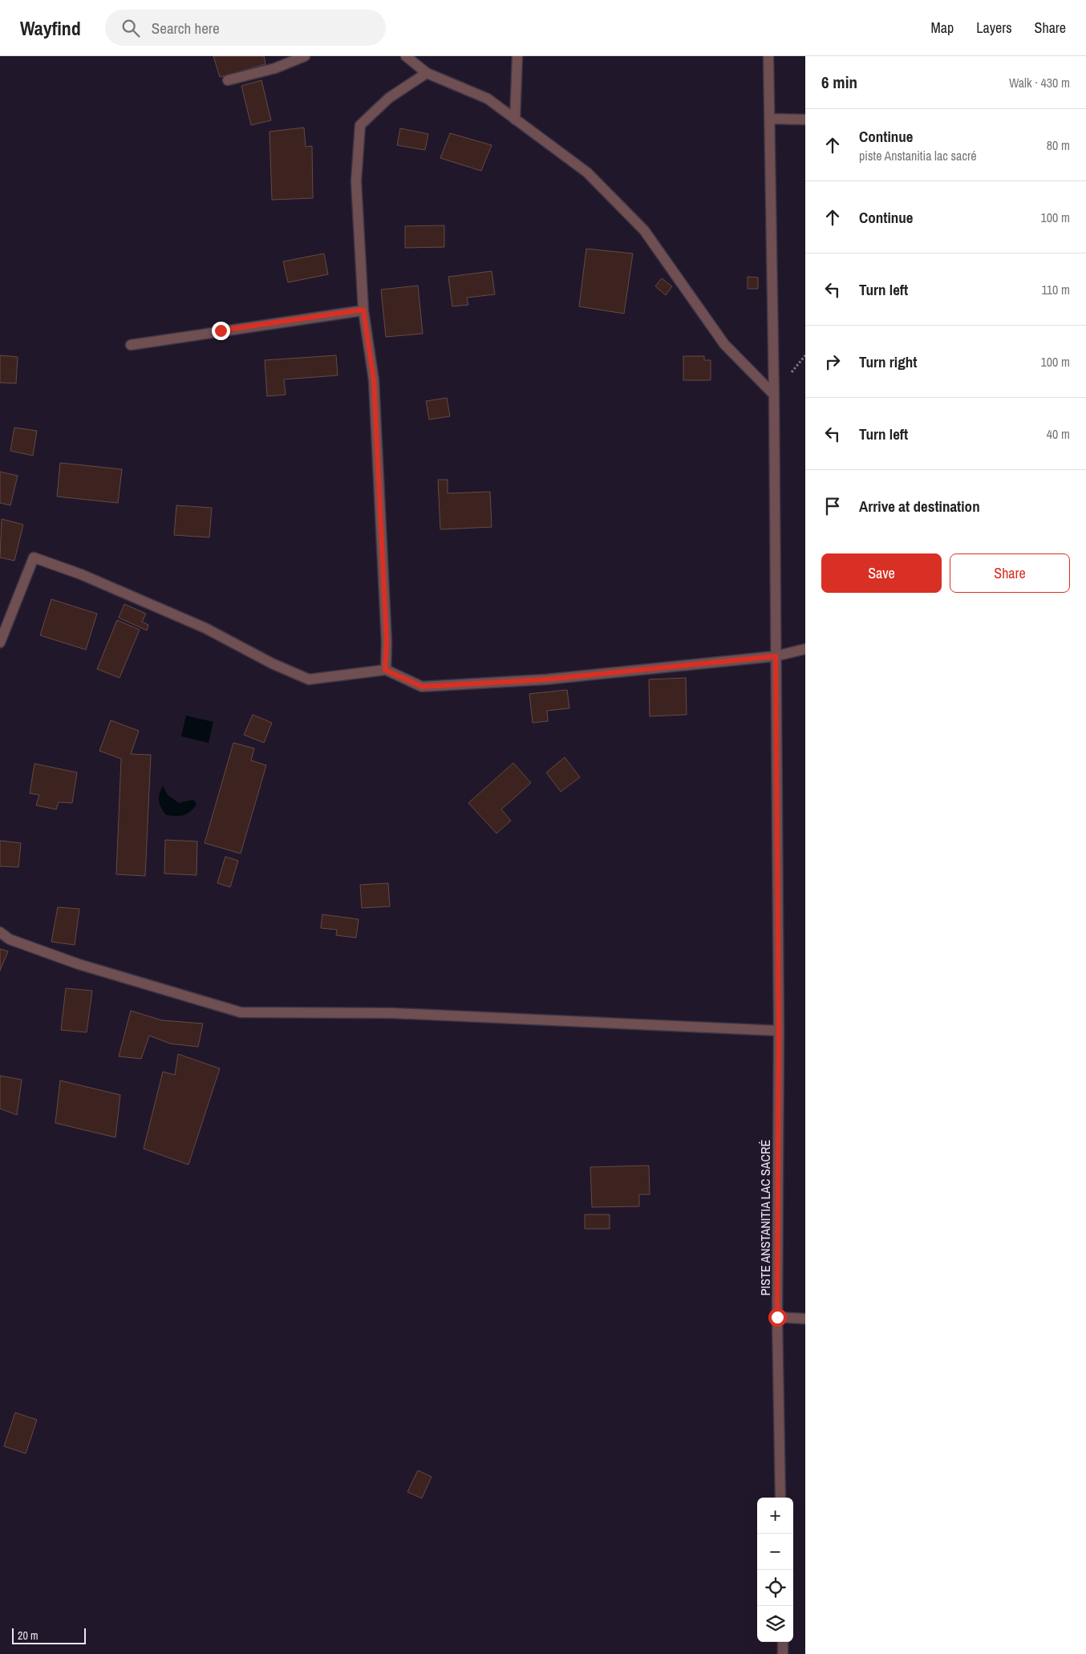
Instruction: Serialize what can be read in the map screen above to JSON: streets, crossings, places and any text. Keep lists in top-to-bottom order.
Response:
{
  "streets": {
    "street": ["PISTE ANSTANITIA LAC SACRÉ"]
  },
  "scale_bar": "20 m",
  "page": {
    "header": "Wayfind",
    "search": "Search here",
    "nav": ["Map", "Layers", "Share"],
    "heading": ["6 min", "Walk · 430 m"],
    "list": [
      ["Continue", "piste Anstanitia lac sacré", "80 m"],
      ["Continue", "100 m"],
      ["Turn left", "110 m"],
      ["Turn right", "100 m"],
      ["Turn left", "40 m"],
      "Arrive at destination"
    ],
    "buttons": ["Save", "Share"],
    "map_buttons": ["+", "−"],
    "scale": "20 m"
  }
}
